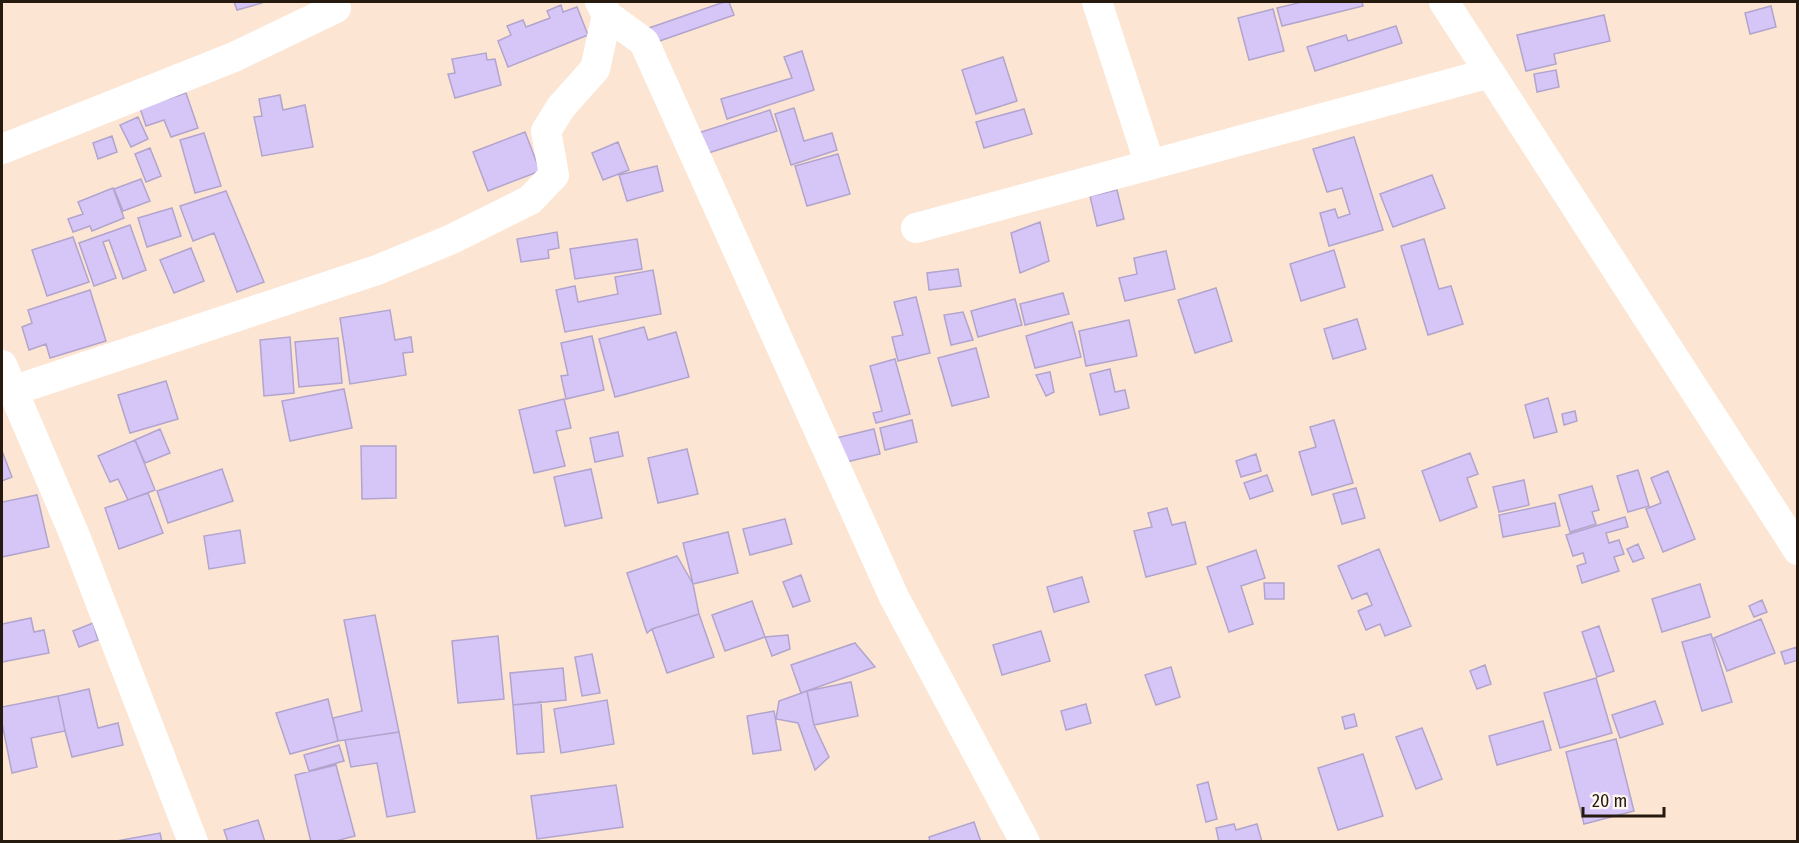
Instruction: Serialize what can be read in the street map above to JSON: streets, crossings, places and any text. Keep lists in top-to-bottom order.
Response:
{
  "scale_bar": "20 m"
}
